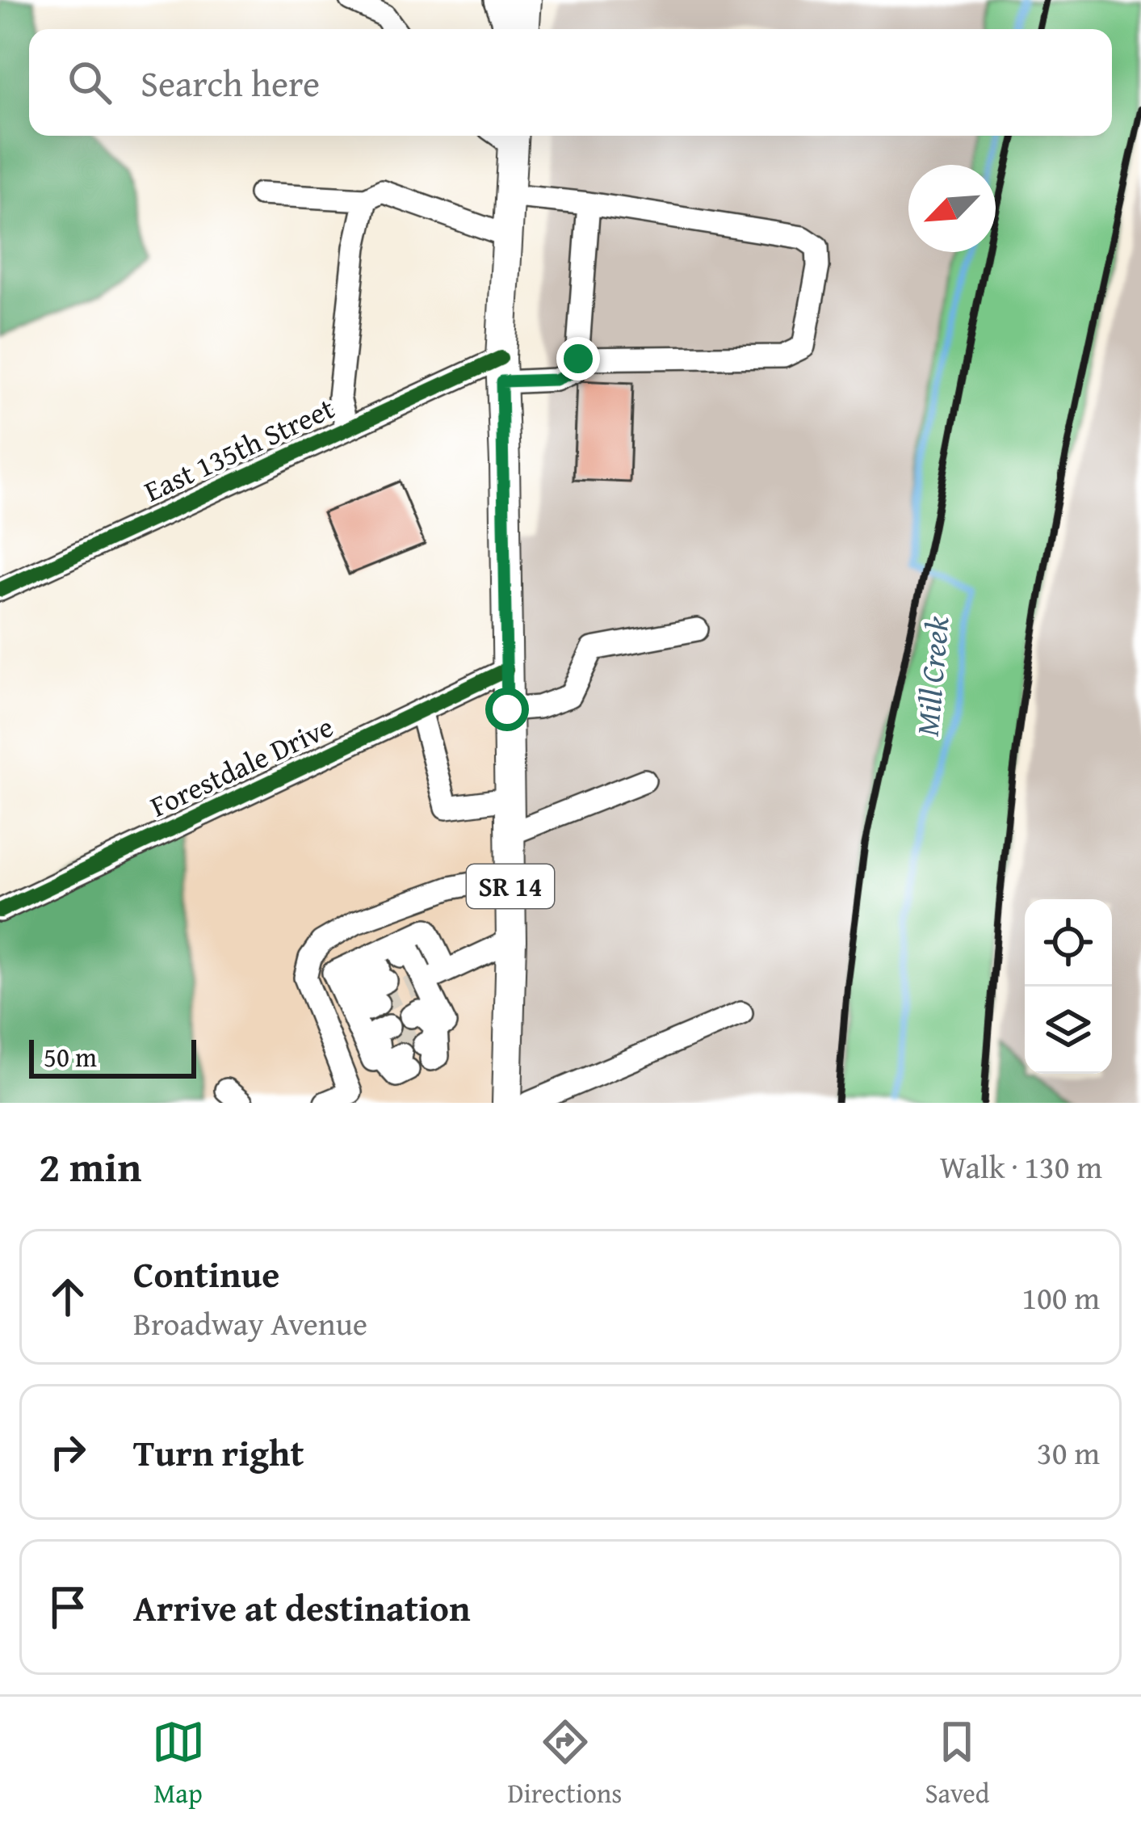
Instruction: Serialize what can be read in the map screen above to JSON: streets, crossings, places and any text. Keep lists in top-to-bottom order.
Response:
{
  "streets": {
    "main road": ["SR 14"],
    "street": ["East 135th Street", "Forestdale Drive"]
  },
  "crossings": [
    ["East 135th Street", "SR 14"],
    ["Forestdale Drive", "SR 14"]
  ],
  "water": ["Mill Creek"],
  "scale_bar": "50 m",
  "north": "bottom left",
  "page": {
    "search": "Search here",
    "scale": "50 m",
    "heading": ["2 min", "Walk · 130 m"],
    "list": [
      ["Continue", "Broadway Avenue", "100 m"],
      ["Turn right", "30 m"],
      "Arrive at destination"
    ],
    "nav": ["Map", "Directions", "Saved"]
  }
}
